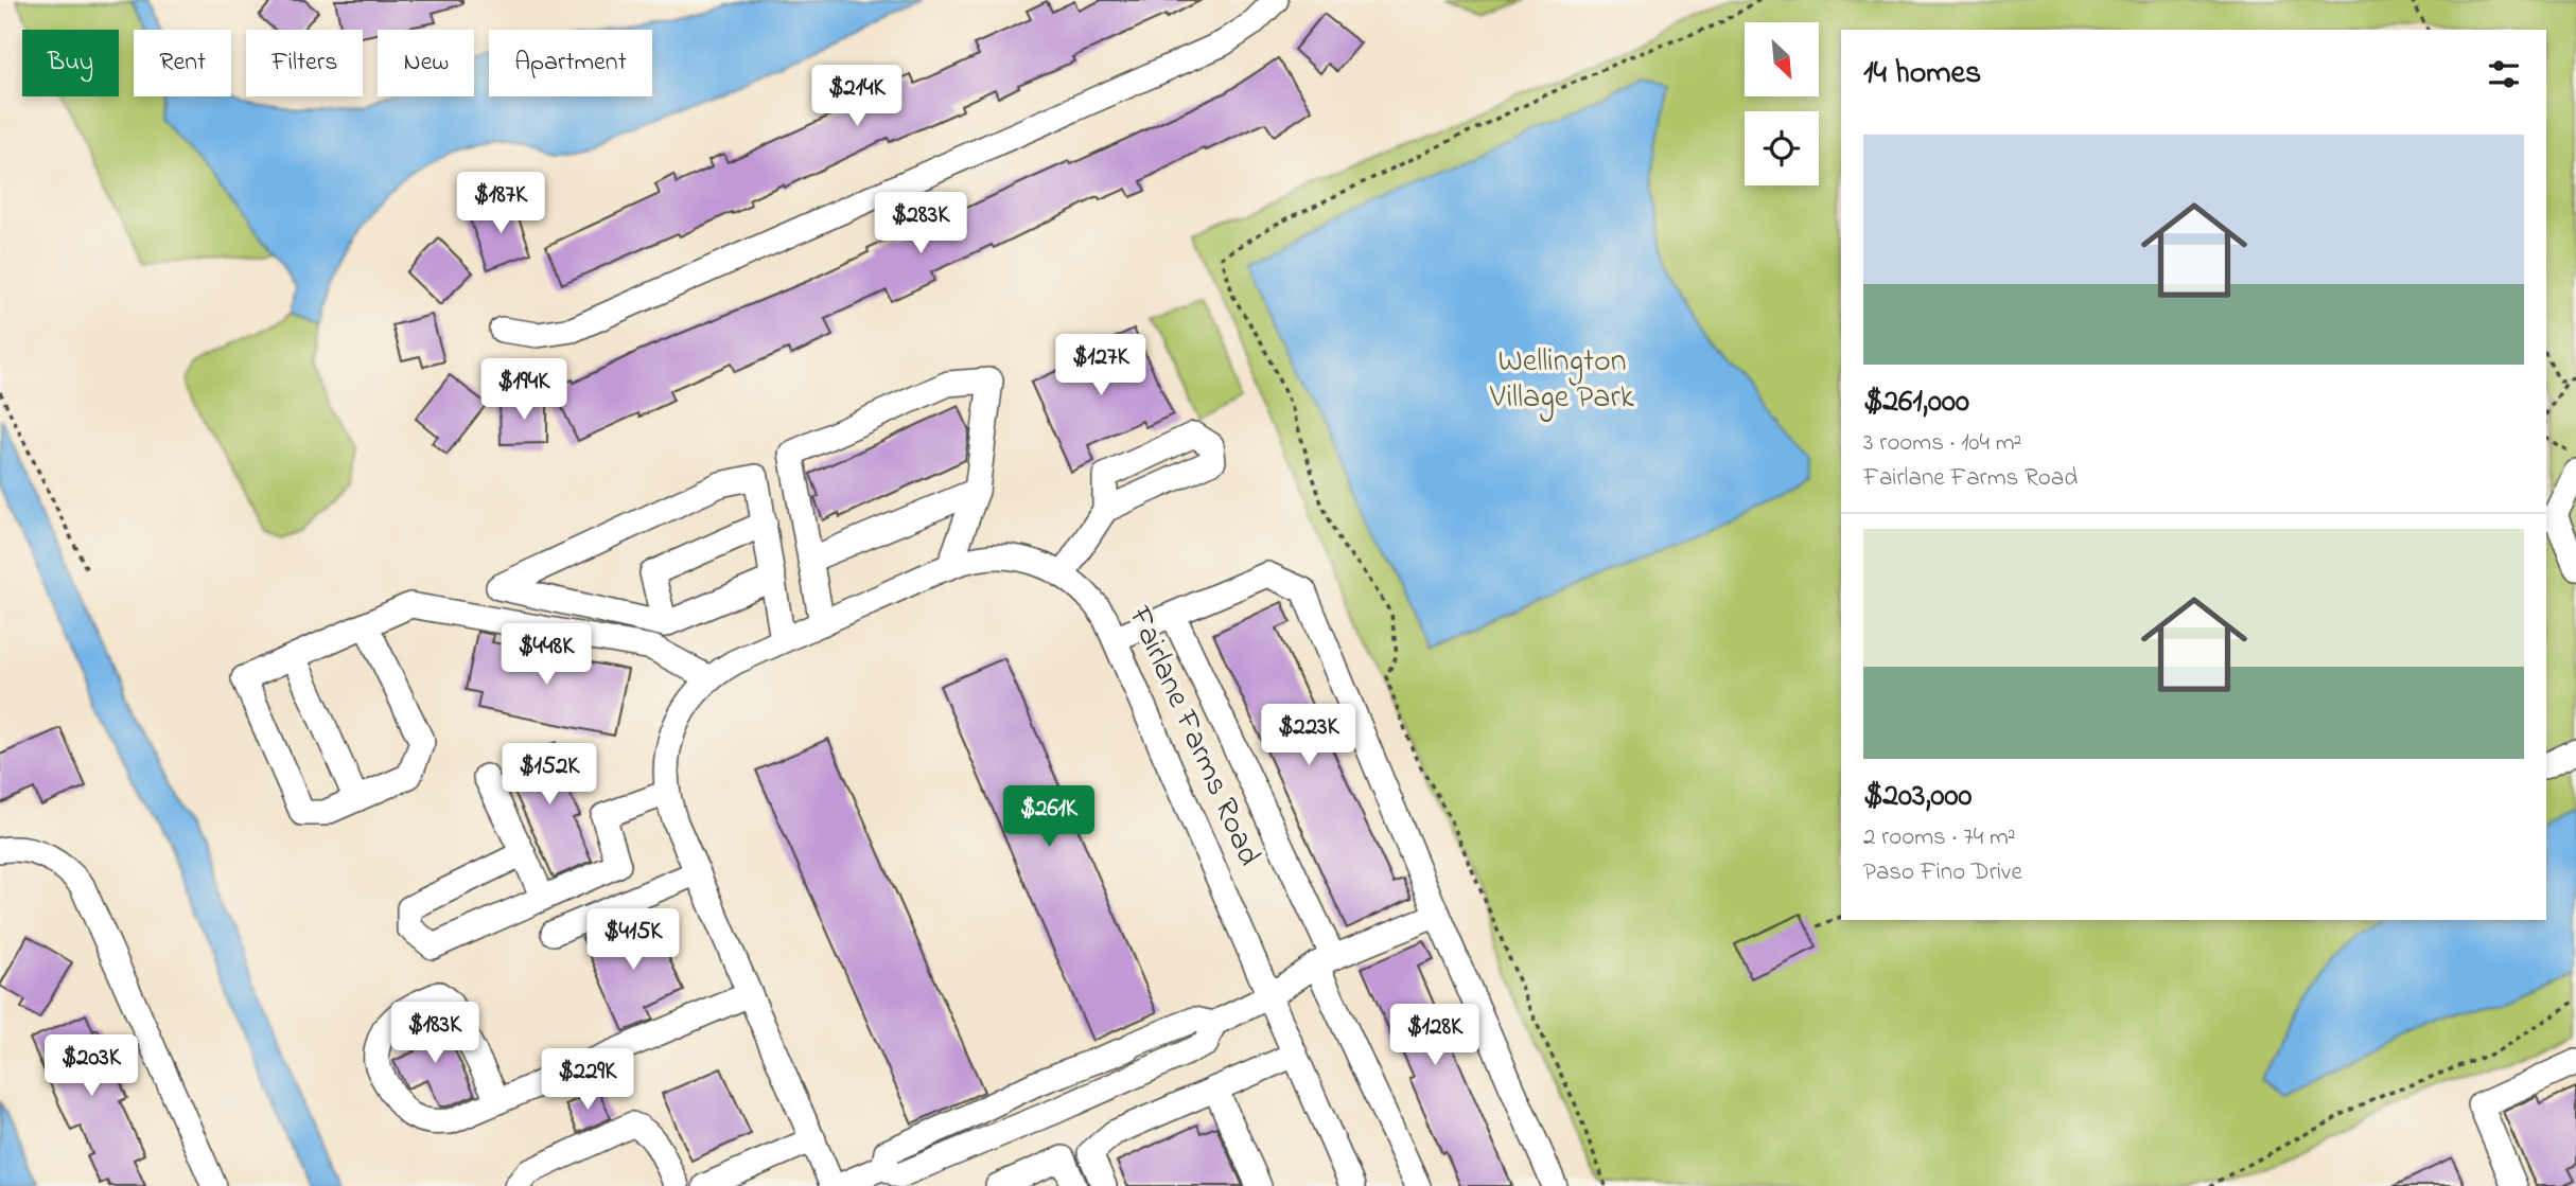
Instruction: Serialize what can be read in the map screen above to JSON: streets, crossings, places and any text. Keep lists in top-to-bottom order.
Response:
{
  "streets": {
    "street": ["Fairlane Farms Road"]
  },
  "parks": ["Wellington Village Park"],
  "north": "bottom right",
  "page": {
    "chip": [
      "Buy",
      "Rent",
      "Filters",
      "New",
      "Apartment"
    ],
    "heading": "14 homes",
    "price": [
      "$214K",
      "$187K",
      "$283K",
      "$127K",
      "$194K",
      "$448K",
      "$223K",
      "$152K",
      "$261K",
      "$415K",
      "$183K",
      "$128K",
      "$203K",
      "$229K"
    ],
    "list": [
      {
        "name": "$261,000",
        "note": "3 rooms · 104 m² · Fairlane Farms Road"
      },
      {
        "name": "$203,000",
        "note": "2 rooms · 74 m² · Paso Fino Drive"
      }
    ]
  }
}
